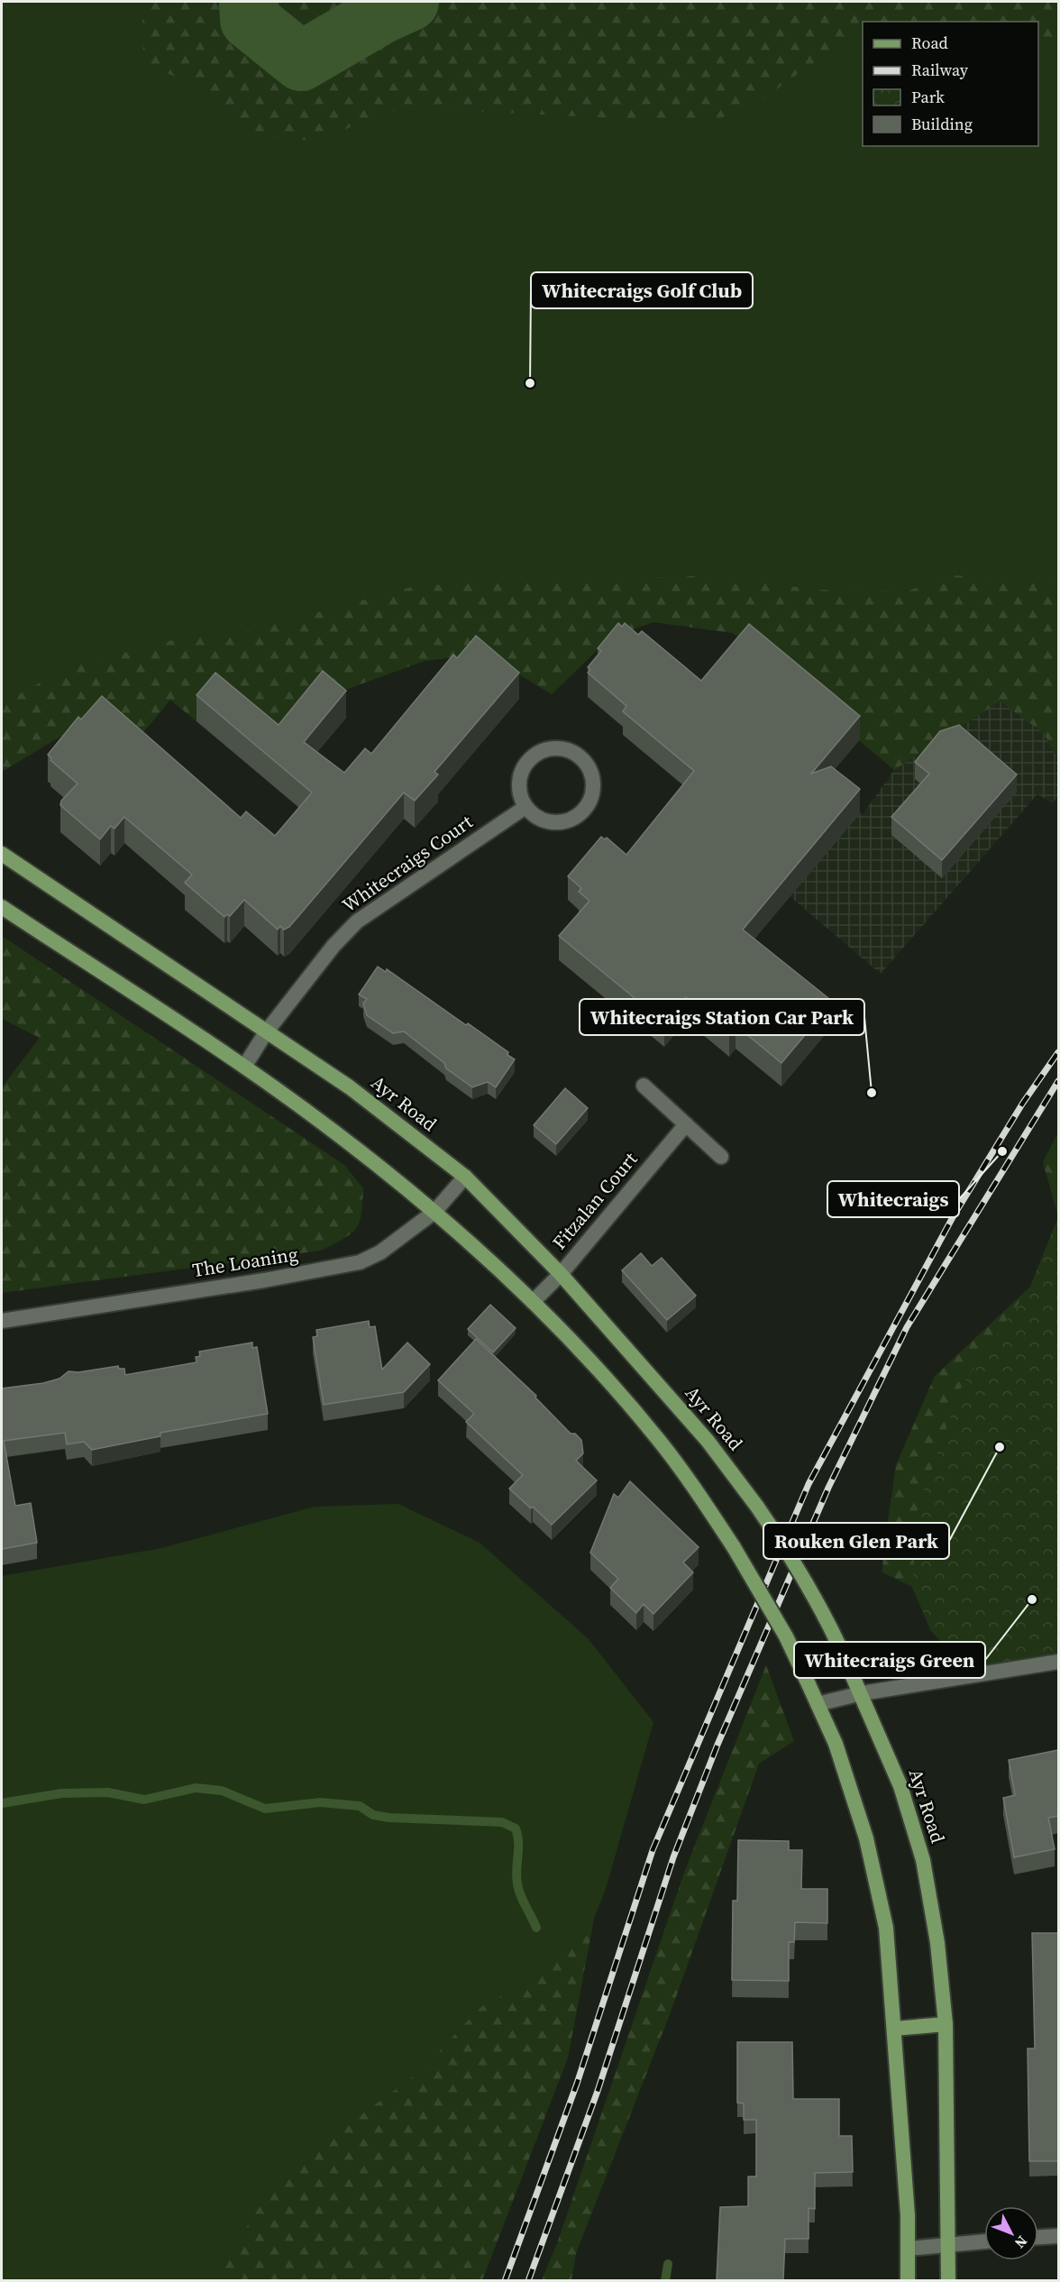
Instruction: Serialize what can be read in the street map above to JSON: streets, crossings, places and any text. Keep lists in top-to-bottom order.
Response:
{
  "streets": {
    "main road": ["Ayr Road"],
    "street": ["Whitecraigs Court", "Fitzalan Court", "The Loaning"]
  },
  "crossings": [
    ["Whitecraigs Court", "Ayr Road"],
    ["Ayr Road", "Fitzalan Court"],
    ["Ayr Road", "The Loaning"]
  ],
  "places": [
    "Whitecraigs Golf Club",
    "Whitecraigs Station Car Park",
    "Whitecraigs",
    "Rouken Glen Park",
    "Whitecraigs Green"
  ],
  "legend": [
    "Road",
    "Railway",
    "Park",
    "Building"
  ],
  "north": "bottom right"
}
